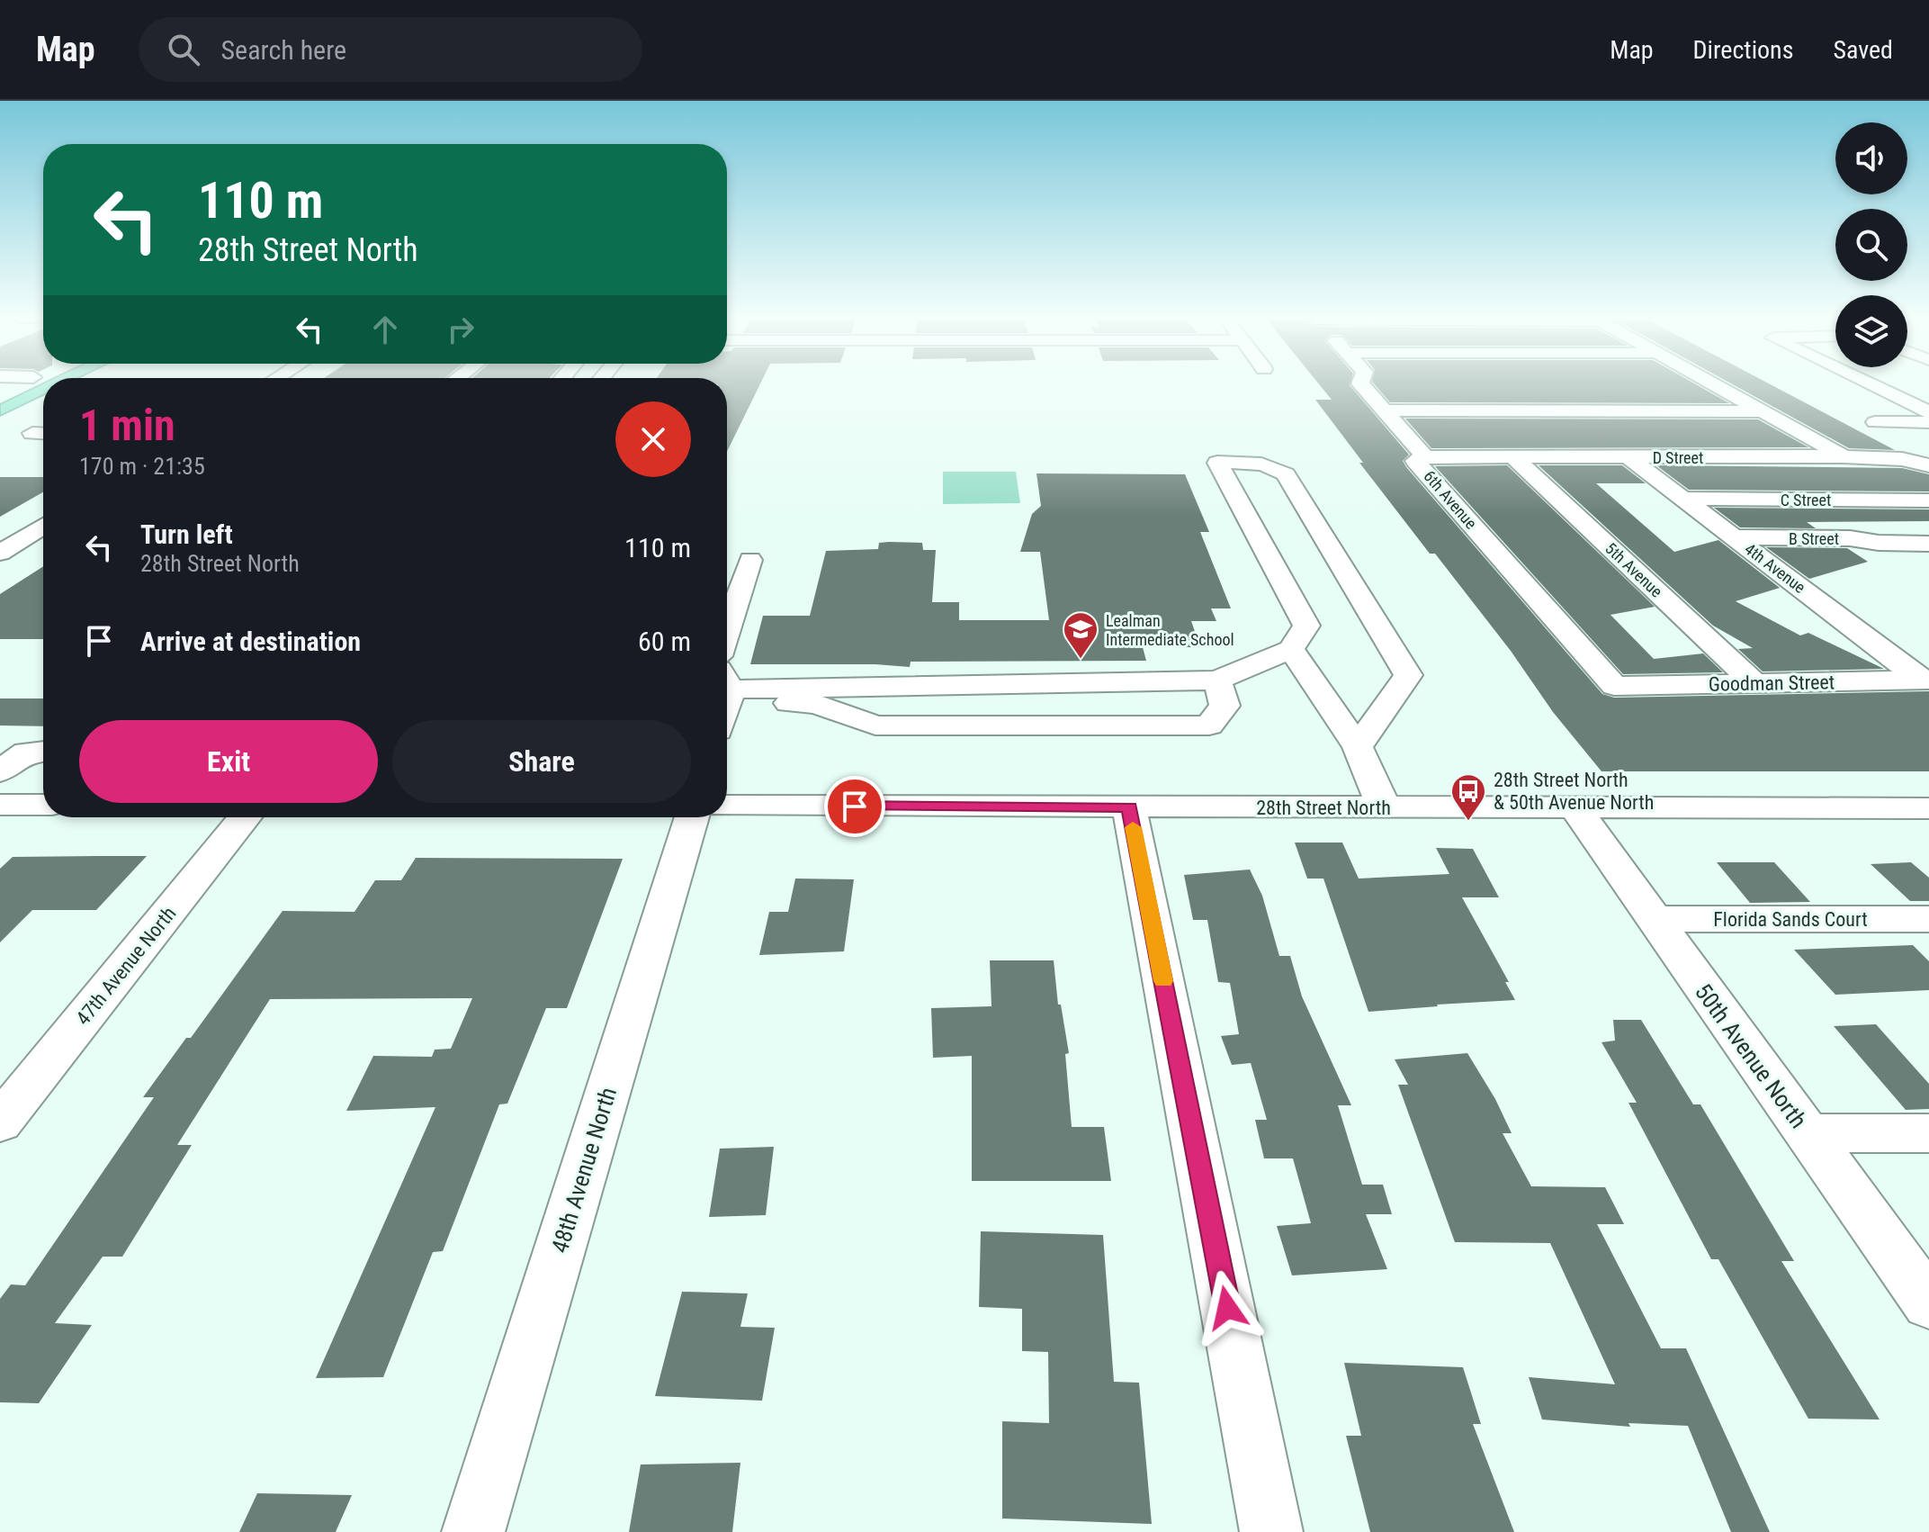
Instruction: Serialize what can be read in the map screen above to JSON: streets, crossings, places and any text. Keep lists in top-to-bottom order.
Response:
{
  "streets": {
    "street": [
      "D Street",
      "6th Avenue",
      "C Street",
      "B Street",
      "4th Avenue",
      "5th Avenue",
      "Goodman Street",
      "28th Street North",
      "Florida Sands Court",
      "47th Avenue North",
      "50th Avenue North",
      "48th Avenue North"
    ]
  },
  "crossings": [
    ["D Street", "6th Avenue"],
    ["D Street", "4th Avenue"],
    ["D Street", "5th Avenue"],
    ["6th Avenue", "Goodman Street"],
    ["C Street", "4th Avenue"],
    ["B Street", "4th Avenue"],
    ["4th Avenue", "Goodman Street"],
    ["5th Avenue", "Goodman Street"],
    ["28th Street North", "50th Avenue North"],
    ["Florida Sands Court", "50th Avenue North"]
  ],
  "places": {
    "school or university": ["Lealman Intermediate School"],
    "bus stop": ["28th Street North & 50th Avenue North"]
  },
  "page": {
    "header": "Map",
    "search": "Search here",
    "nav": ["Map", "Directions", "Saved"],
    "turn": ["110 m", "28th Street North"],
    "heading": ["1 min", "170 m · 21:35"],
    "list": [
      {
        "name": "Turn left",
        "note": "28th Street North",
        "value": "110 m"
      },
      {
        "name": "Arrive at destination",
        "value": "60 m"
      }
    ],
    "buttons": ["Exit", "Share"]
  }
}
